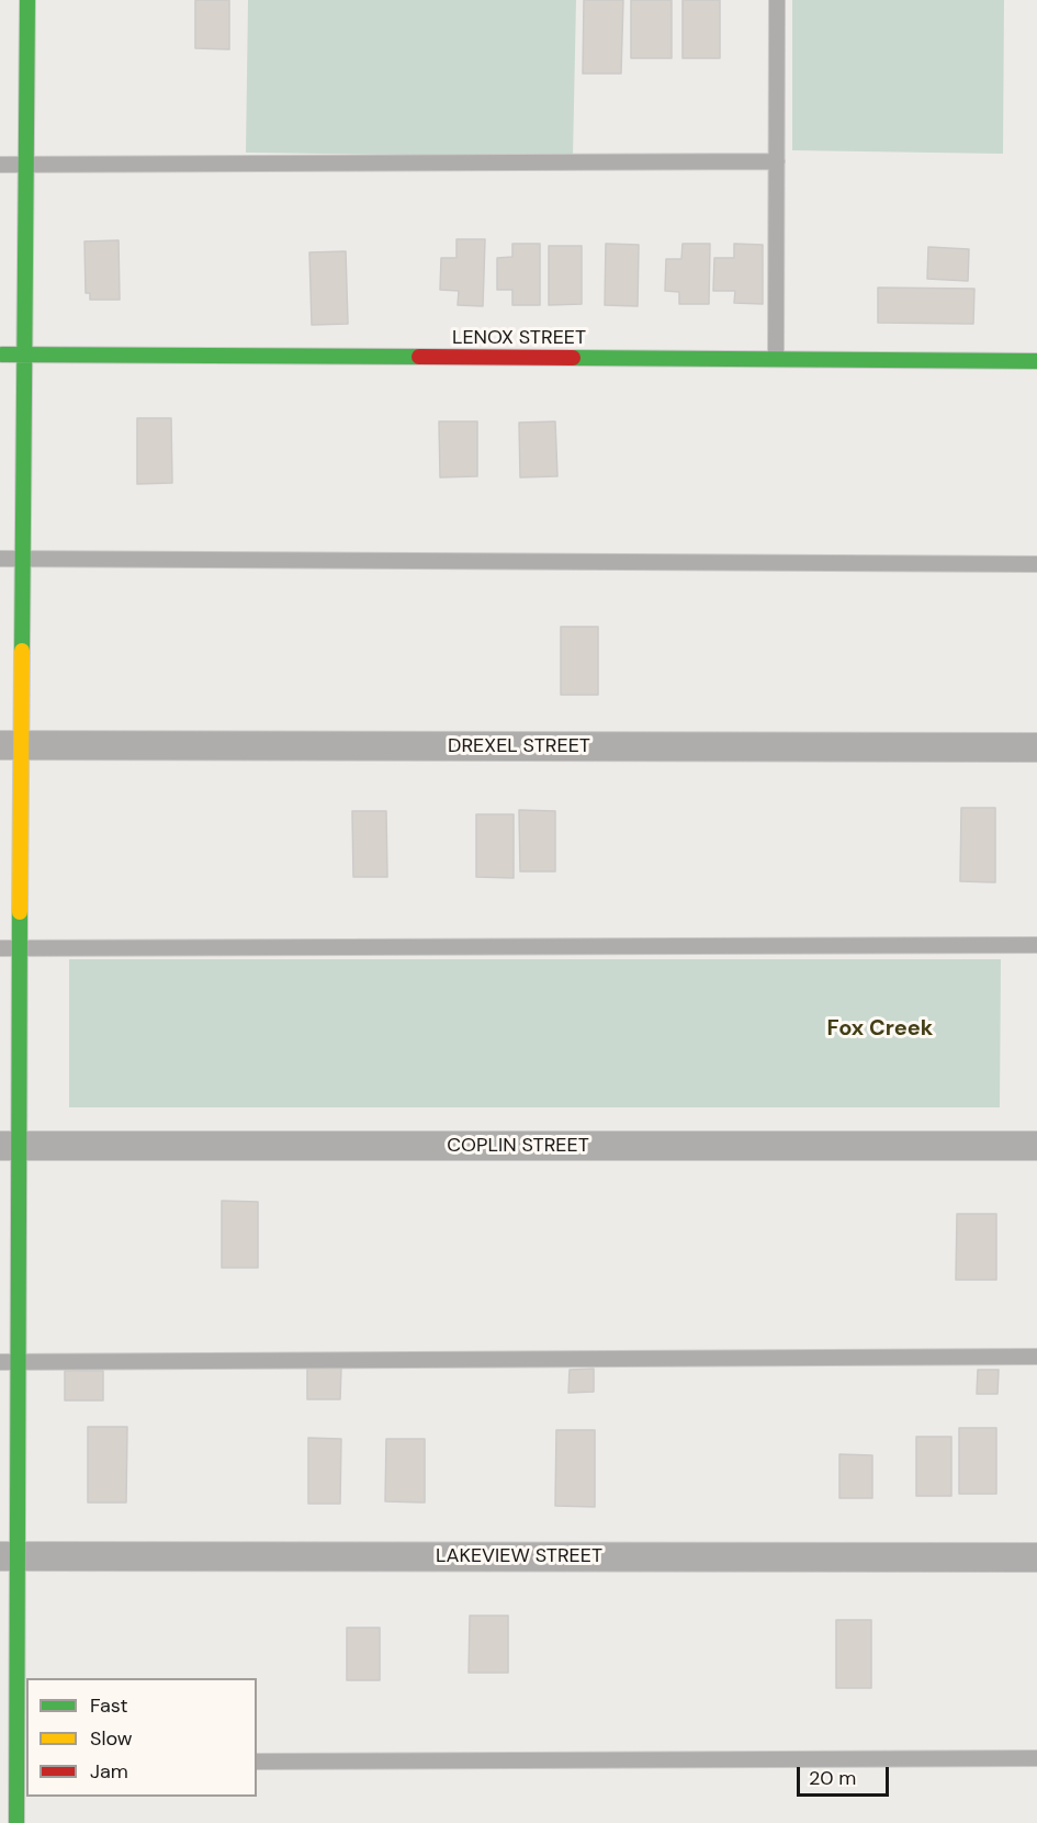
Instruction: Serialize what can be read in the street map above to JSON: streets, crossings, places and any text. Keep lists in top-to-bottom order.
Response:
{
  "streets": {
    "street": [
      "LENOX STREET",
      "DREXEL STREET",
      "COPLIN STREET",
      "LAKEVIEW STREET"
    ]
  },
  "districts": ["Fox Creek"],
  "legend": ["Fast", "Slow", "Jam"],
  "scale_bar": "20 m"
}
